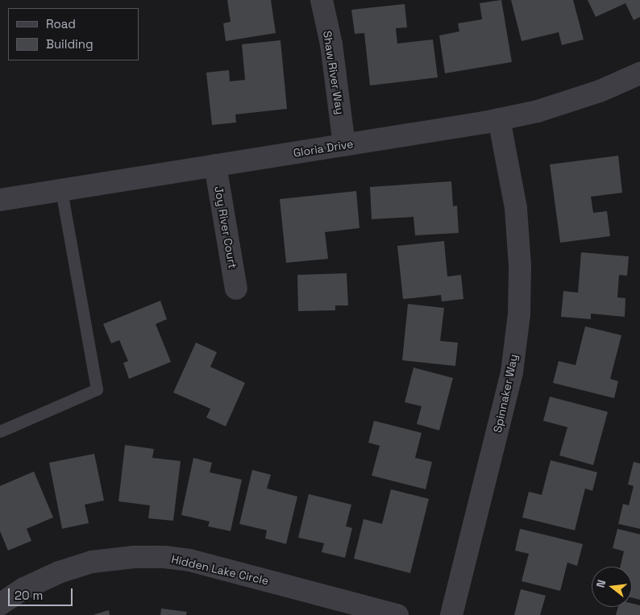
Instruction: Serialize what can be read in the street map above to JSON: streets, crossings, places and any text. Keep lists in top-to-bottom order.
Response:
{
  "streets": {
    "street": [
      "Shaw River Way",
      "Gloria Drive",
      "Joy River Court",
      "Spinnaker Way",
      "Hidden Lake Circle"
    ]
  },
  "crossings": [
    ["Shaw River Way", "Gloria Drive"],
    ["Gloria Drive", "Joy River Court"],
    ["Gloria Drive", "Spinnaker Way"]
  ],
  "legend": ["Road", "Building"],
  "scale_bar": "20 m",
  "north": "left"
}
